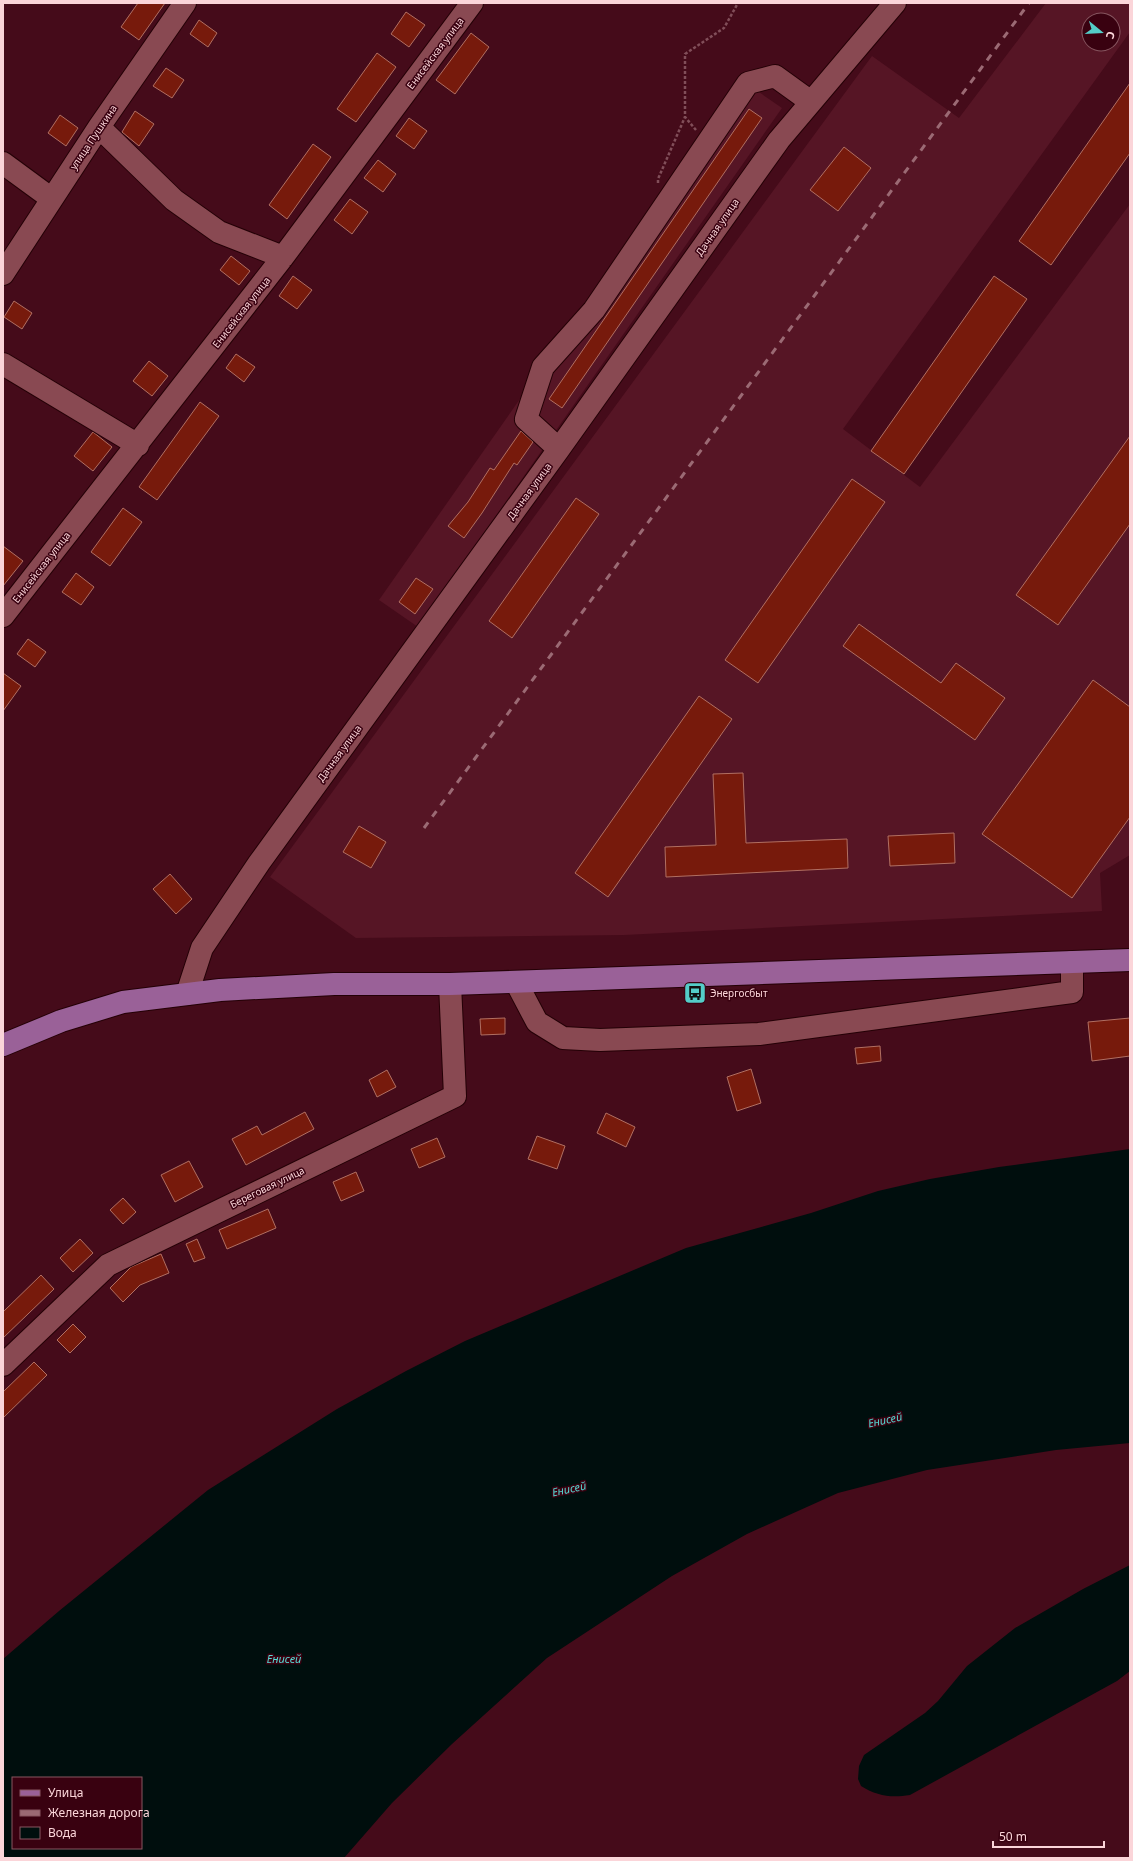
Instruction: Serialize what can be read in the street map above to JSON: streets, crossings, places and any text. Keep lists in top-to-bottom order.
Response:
{
  "streets": {
    "street": [
      "Енисейская улица",
      "улица Пушкина",
      "Дачная улица",
      "Береговая улица"
    ]
  },
  "water": ["Енисей"],
  "places": {
    "bus stop": ["Энергосбыт"]
  },
  "legend": ["Улица", "Железная дорога", "Вода"],
  "scale_bar": "50 m",
  "north": "right"
}
